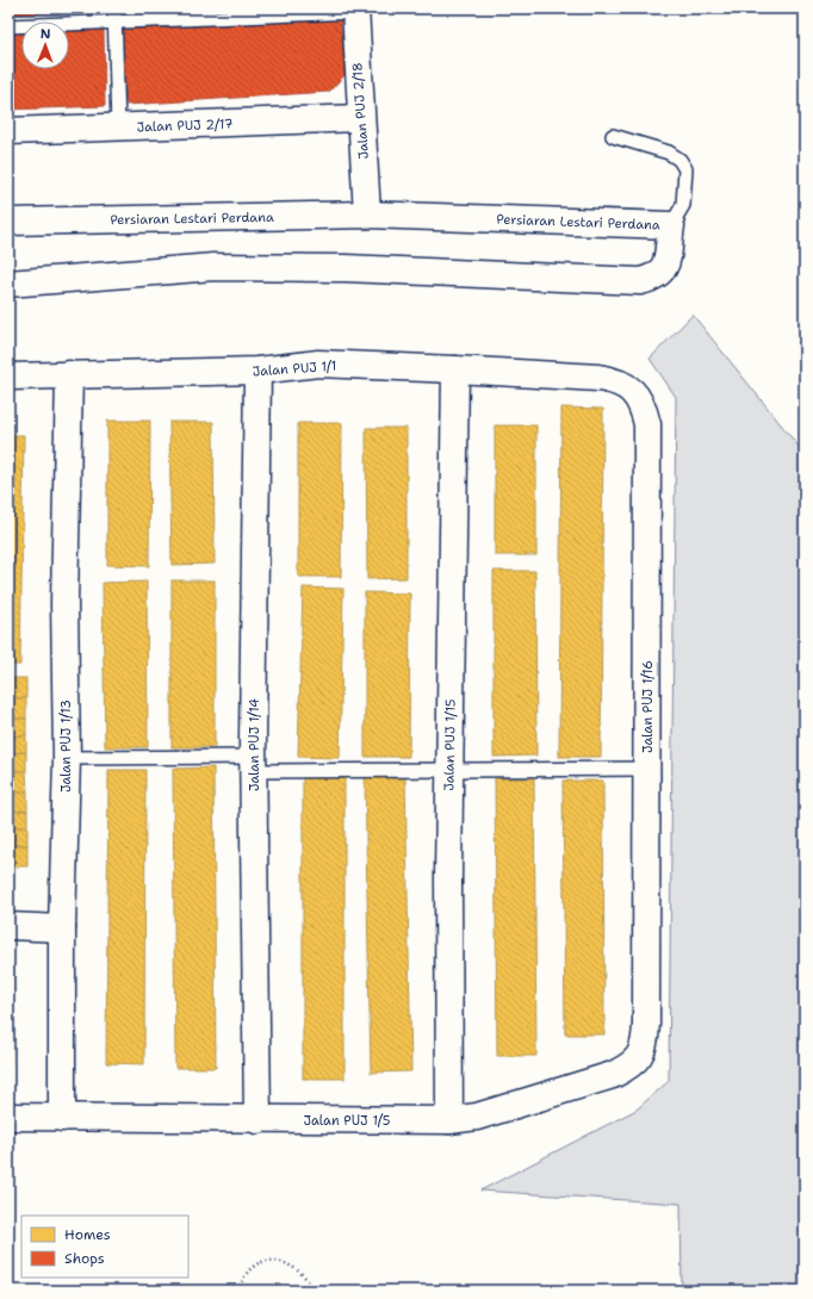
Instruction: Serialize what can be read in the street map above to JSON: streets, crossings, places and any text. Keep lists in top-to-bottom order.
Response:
{
  "streets": {
    "street": [
      "Jalan PUJ 2/18",
      "Jalan PUJ 2/17",
      "Persiaran Lestari Perdana",
      "Jalan PUJ 1/1",
      "Jalan PUJ 1/16",
      "Jalan PUJ 1/14",
      "Jalan PUJ 1/15",
      "Jalan PUJ 1/13",
      "Jalan PUJ 1/5"
    ]
  },
  "crossings": [
    ["Jalan PUJ 2/18", "Jalan PUJ 2/17"],
    ["Jalan PUJ 2/18", "Persiaran Lestari Perdana"],
    ["Jalan PUJ 1/1", "Jalan PUJ 1/16"],
    ["Jalan PUJ 1/1", "Jalan PUJ 1/14"],
    ["Jalan PUJ 1/1", "Jalan PUJ 1/15"],
    ["Jalan PUJ 1/1", "Jalan PUJ 1/13"],
    ["Jalan PUJ 1/16", "Jalan PUJ 1/5"],
    ["Jalan PUJ 1/14", "Jalan PUJ 1/5"],
    ["Jalan PUJ 1/15", "Jalan PUJ 1/5"],
    ["Jalan PUJ 1/13", "Jalan PUJ 1/5"]
  ],
  "legend": ["Homes", "Shops"],
  "north": "top"
}
